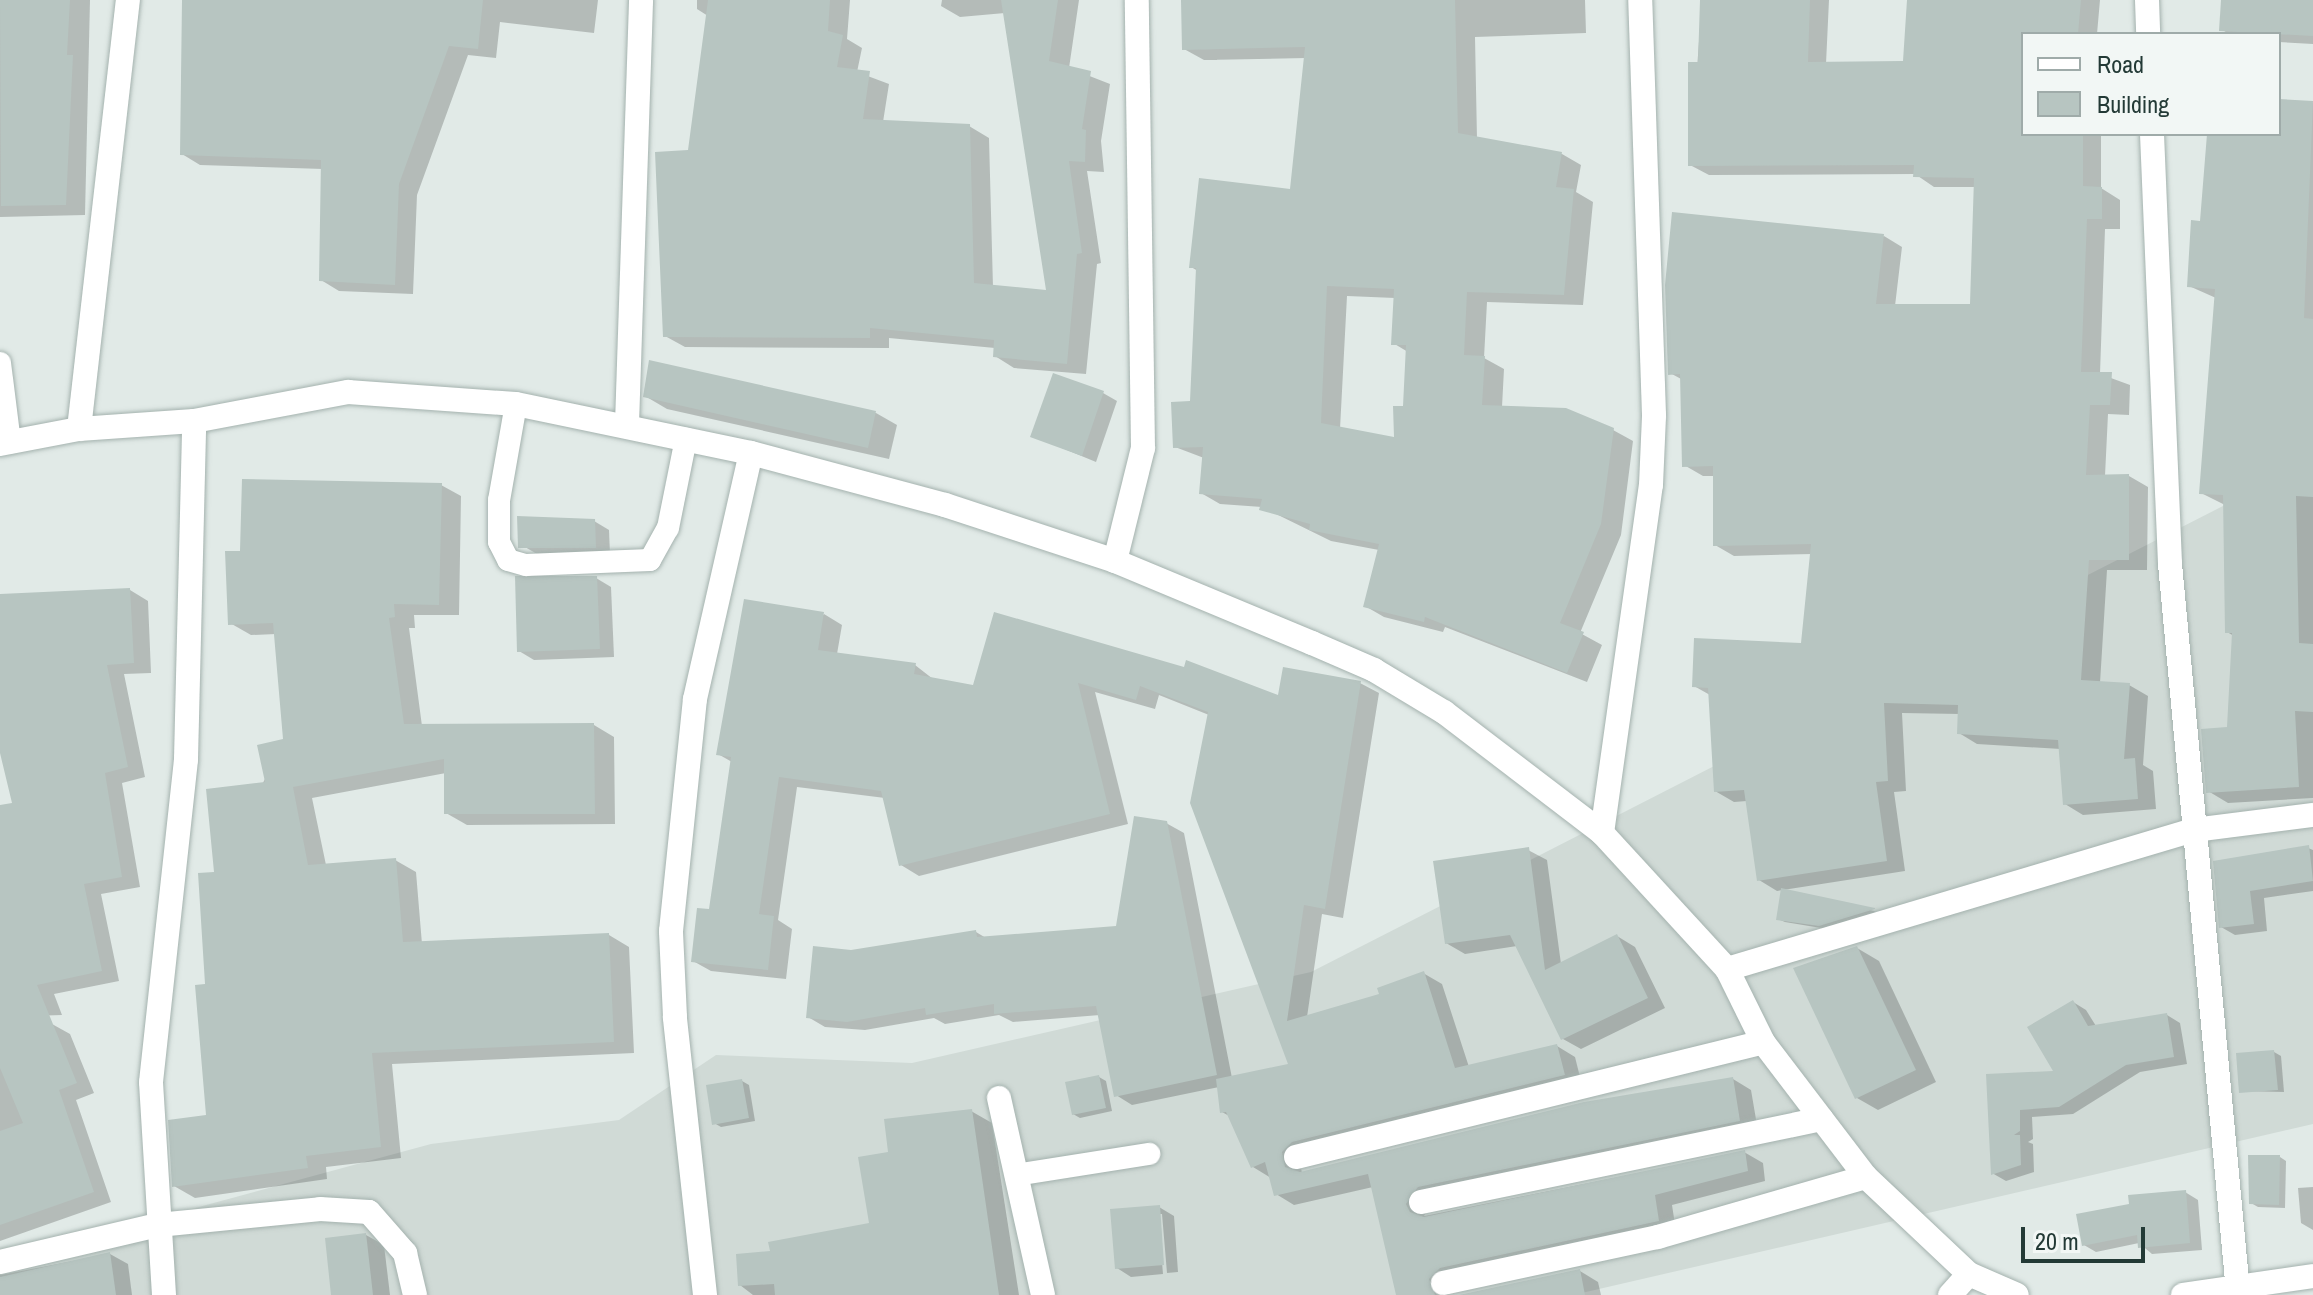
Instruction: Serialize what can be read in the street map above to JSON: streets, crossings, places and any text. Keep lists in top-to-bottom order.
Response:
{
  "legend": ["Road", "Building"],
  "scale_bar": "20 m"
}
